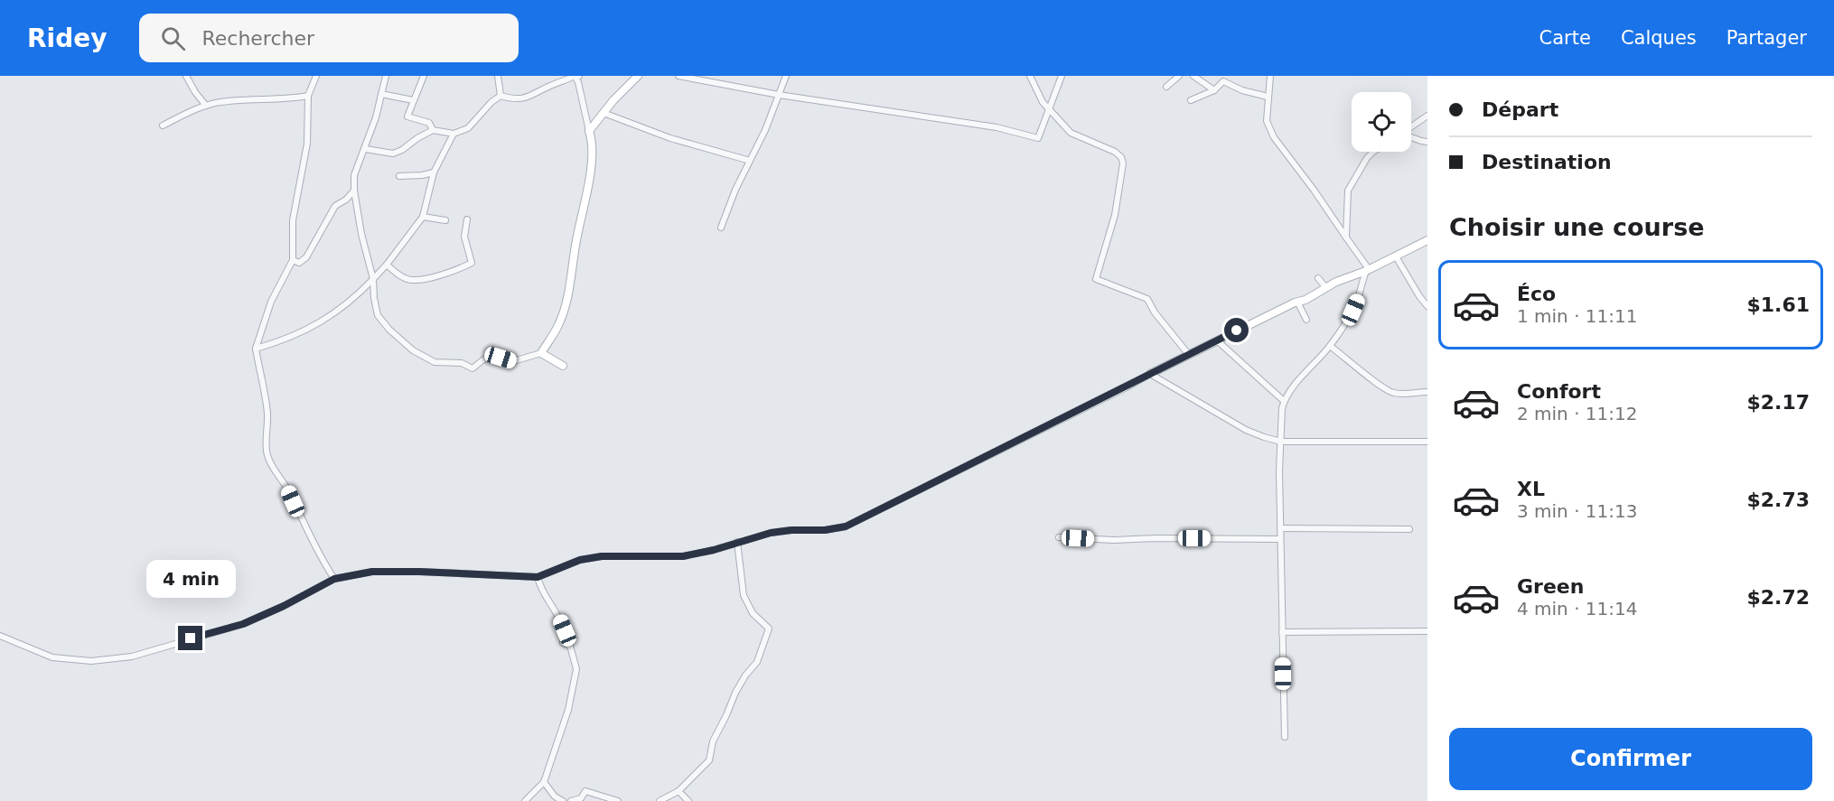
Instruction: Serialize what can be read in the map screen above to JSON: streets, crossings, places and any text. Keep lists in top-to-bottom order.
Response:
{
  "page": {
    "header": "Ridey",
    "search": "Rechercher",
    "nav": ["Carte", "Calques", "Partager"],
    "banner": ["Départ", "Destination"],
    "heading": "Choisir une course",
    "list": [
      {
        "name": "Éco",
        "note": "1 min · 11:11",
        "value": "$1.61"
      },
      {
        "name": "Confort",
        "note": "2 min · 11:12",
        "value": "$2.17"
      },
      {
        "name": "XL",
        "note": "3 min · 11:13",
        "value": "$2.73"
      },
      {
        "name": "Green",
        "note": "4 min · 11:14",
        "value": "$2.72"
      }
    ],
    "bubble": "4 min",
    "buttons": "Confirmer"
  }
}
